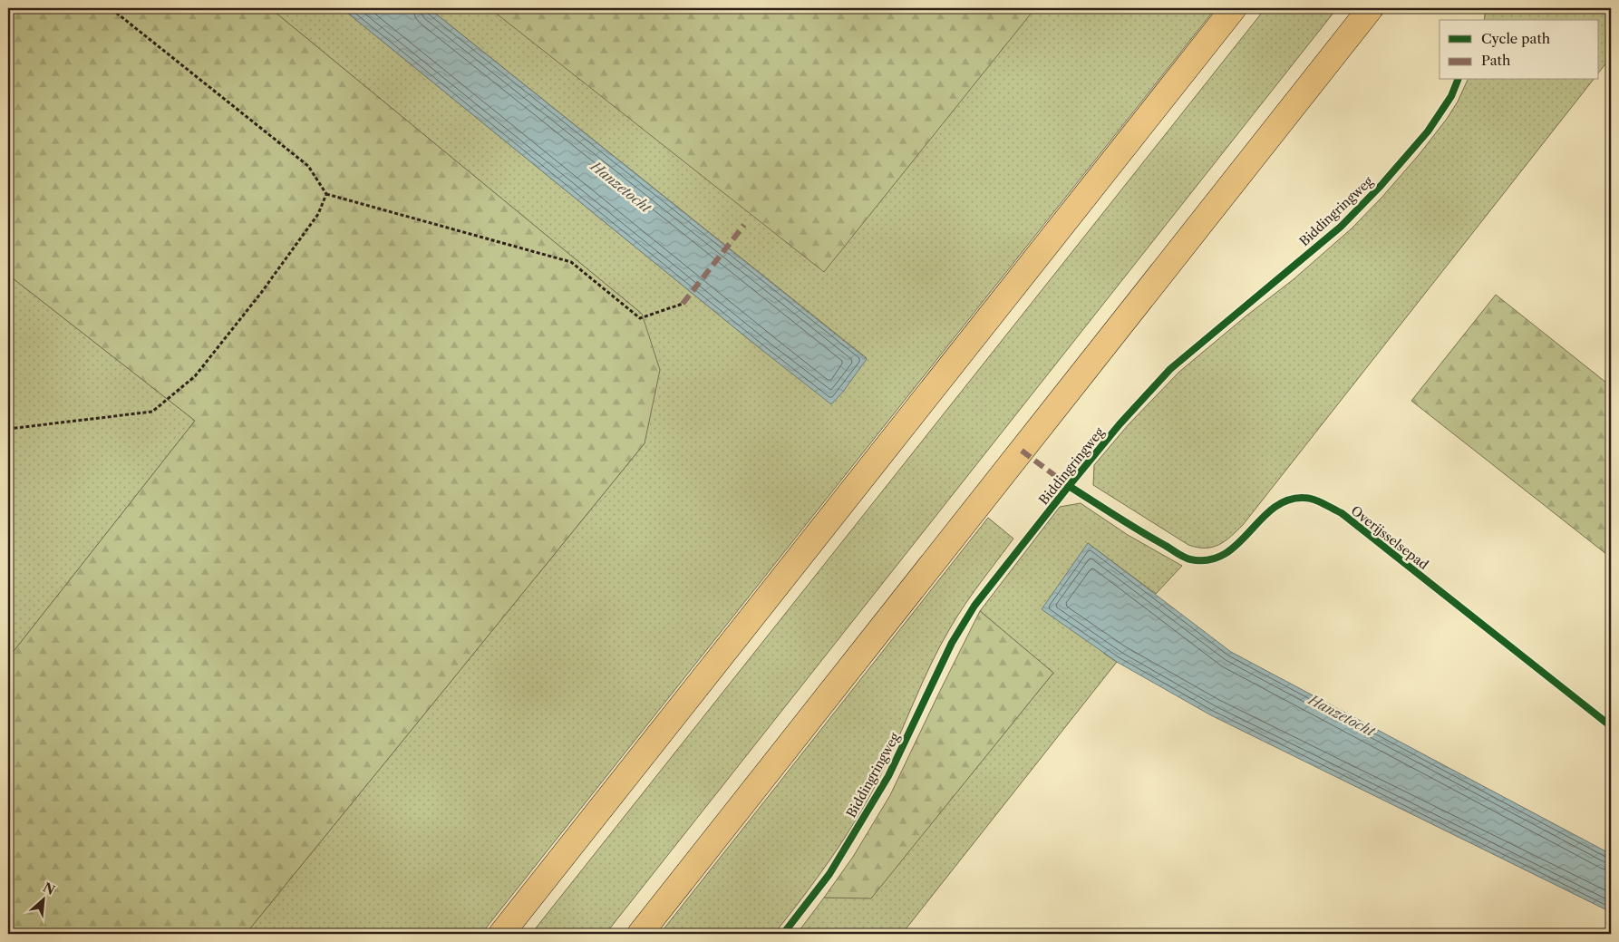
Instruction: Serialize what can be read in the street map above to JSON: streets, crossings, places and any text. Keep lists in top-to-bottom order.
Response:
{
  "streets": {
    "cycle path": ["Biddingringweg"]
  },
  "water": ["Hanzetocht"],
  "legend": ["Cycle path", "Path"],
  "north": "top right"
}
